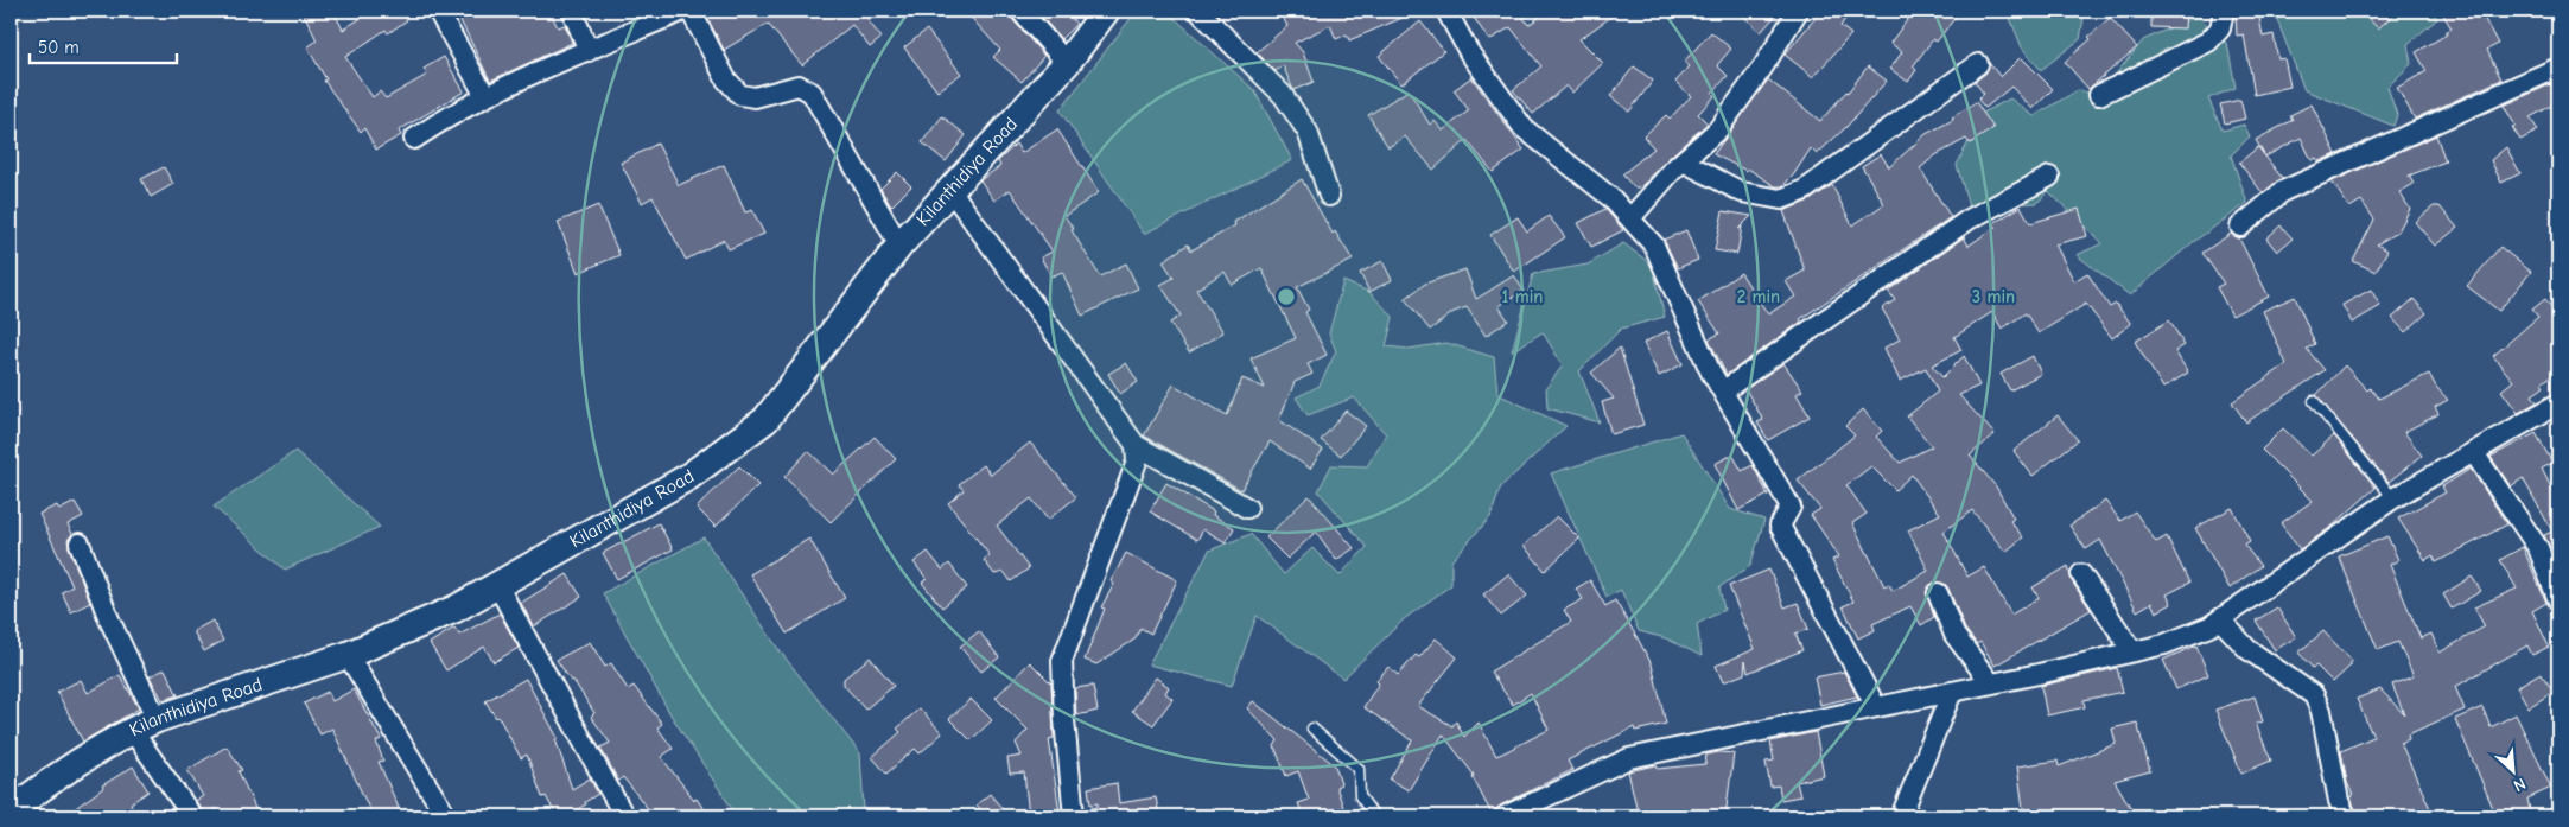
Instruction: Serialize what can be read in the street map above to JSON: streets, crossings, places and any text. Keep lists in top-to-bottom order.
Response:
{
  "streets": {
    "street": ["Kilanthidiya Road"]
  },
  "scale_bar": "50 m",
  "north": "bottom right",
  "rings": ["1 min", "2 min", "3 min"]
}
